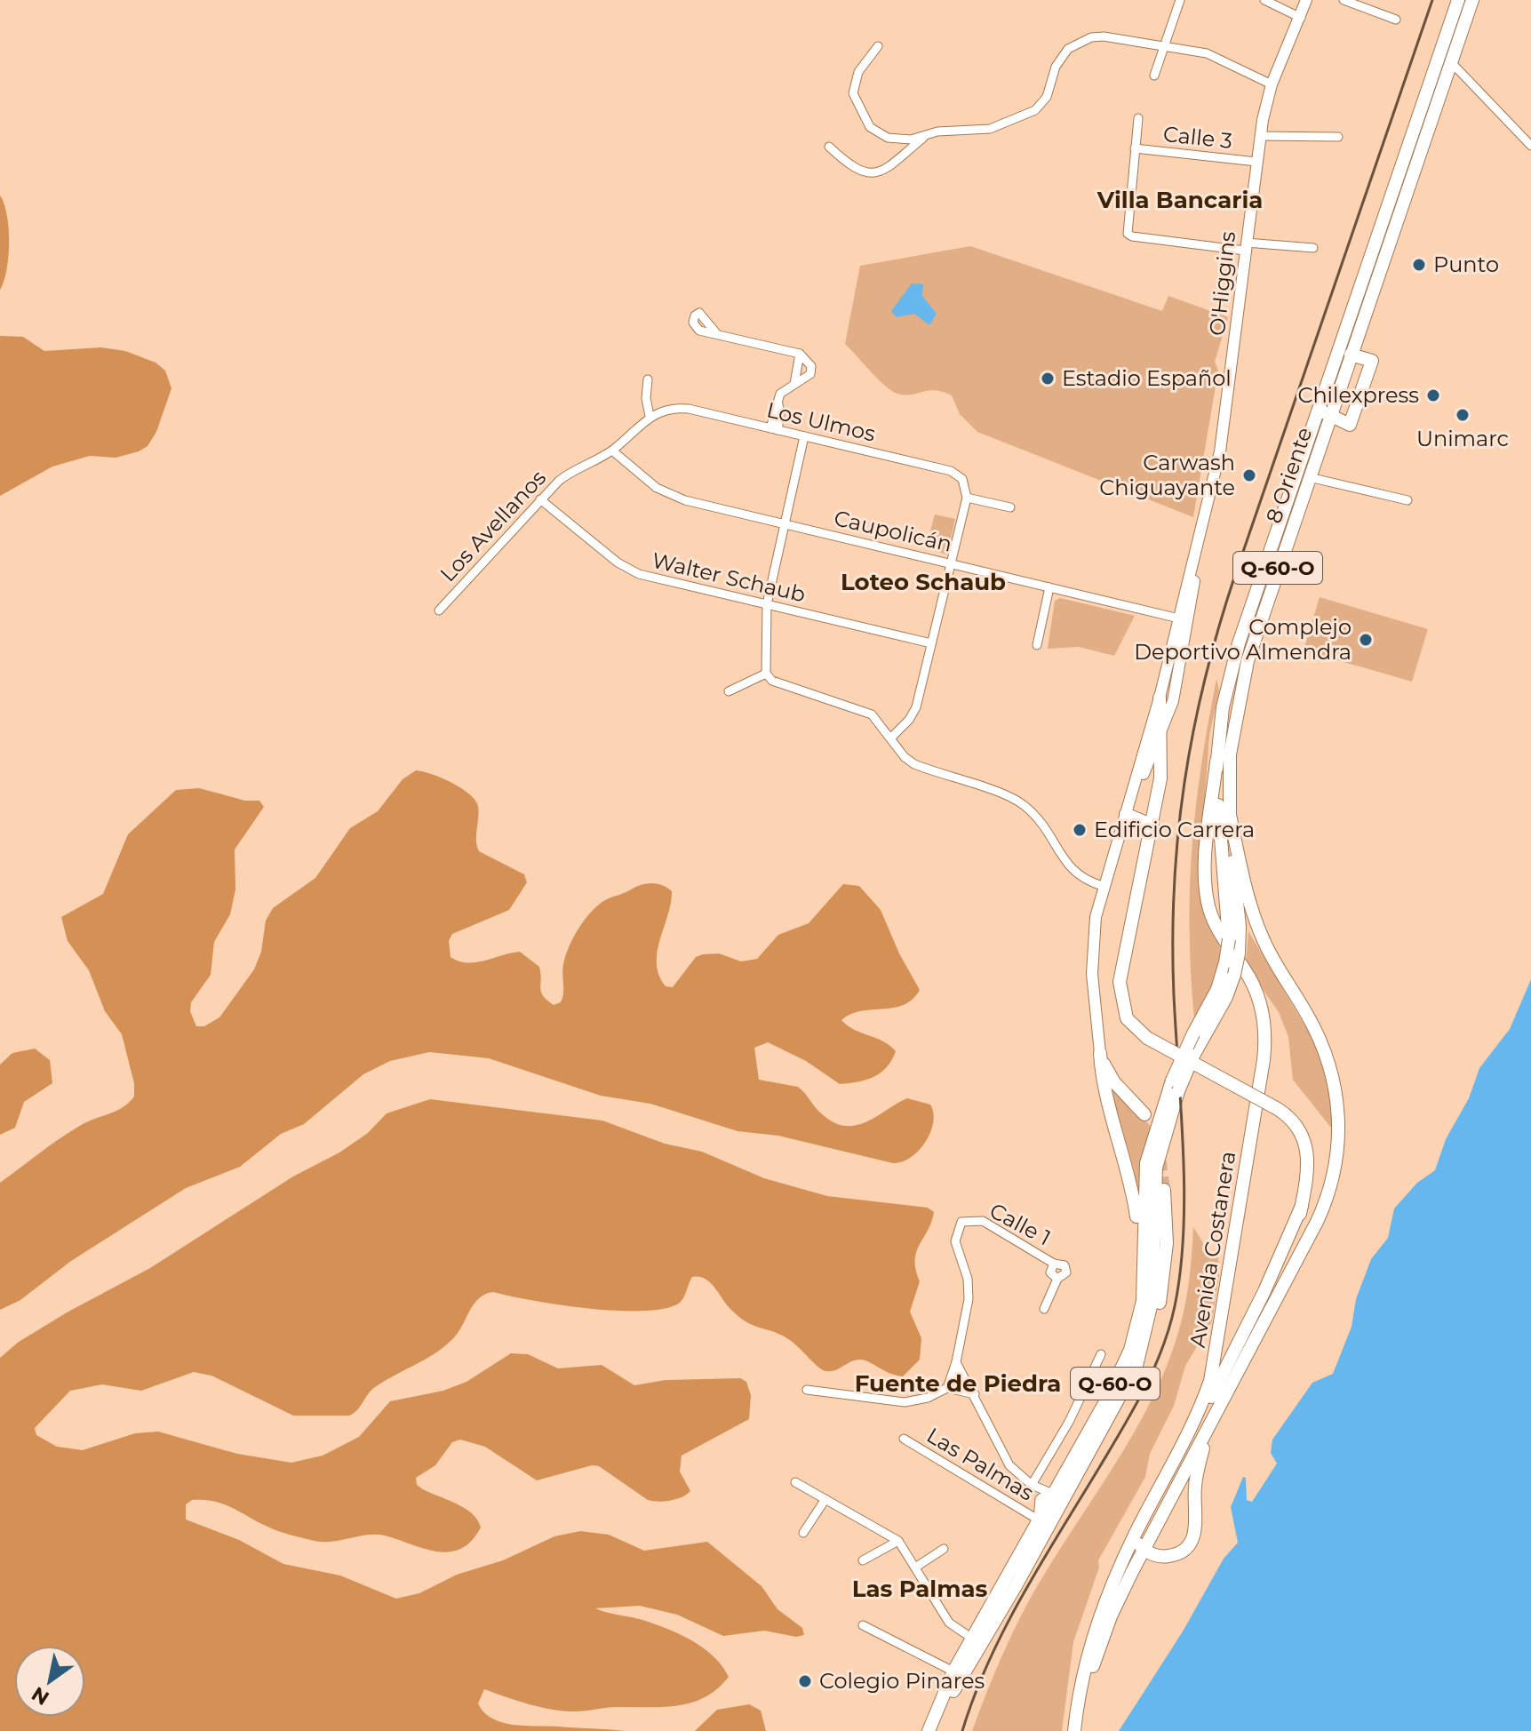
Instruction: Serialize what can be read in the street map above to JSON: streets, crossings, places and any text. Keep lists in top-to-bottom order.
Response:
{
  "streets": {
    "main road": [
      "O'Higgins",
      "8 Oriente",
      "Q-60-O",
      "Avenida Costanera"
    ],
    "street": [
      "Calle 3",
      "Los Ulmos",
      "Los Avellanos",
      "Caupolicán",
      "Walter Schaub",
      "Calle 1",
      "Las Palmas"
    ]
  },
  "crossings": [
    ["Calle 3", "O'Higgins"],
    ["O'Higgins", "Caupolicán"],
    ["Los Ulmos", "Los Avellanos"],
    ["8 Oriente", "Q-60-O"],
    ["8 Oriente", "Avenida Costanera"],
    ["Los Avellanos", "Caupolicán"],
    ["Los Avellanos", "Walter Schaub"],
    ["Q-60-O", "Las Palmas"]
  ],
  "districts": [
    "Villa Bancaria",
    "Loteo Schaub",
    "Fuente de Piedra",
    "Las Palmas"
  ],
  "places": [
    "Punto",
    "Estadio Español",
    "Chilexpress",
    "Unimarc",
    "Carwash Chiguayante",
    "Complejo Deportivo Almendra",
    "Edificio Carrera",
    "Colegio Pinares"
  ],
  "north": "bottom left"
}
